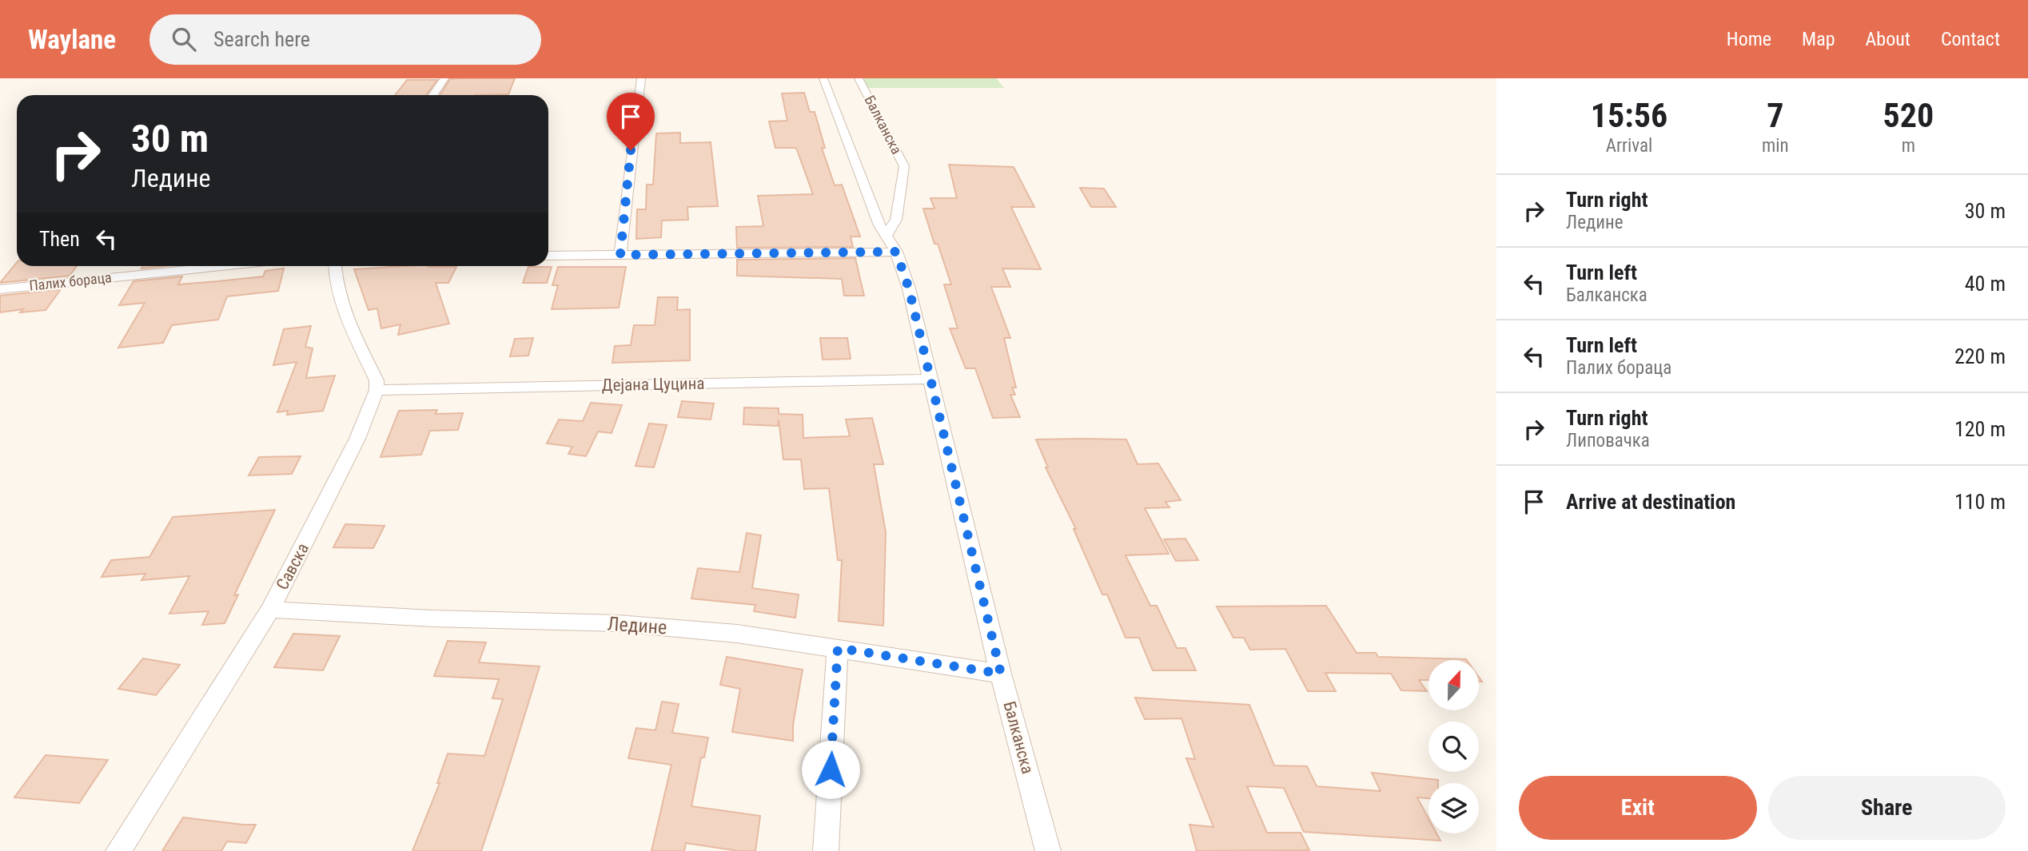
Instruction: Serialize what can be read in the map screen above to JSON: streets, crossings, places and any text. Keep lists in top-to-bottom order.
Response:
{
  "streets": {
    "street": [
      "Балканска",
      "Палих бораца",
      "Дејана Цуцина",
      "Савска",
      "Ледине"
    ]
  },
  "crossings": [
    ["Балканска", "Дејана Цуцина"],
    ["Балканска", "Ледине"],
    ["Дејана Цуцина", "Савска"],
    ["Савска", "Ледине"]
  ],
  "north": "top",
  "page": {
    "header": "Waylane",
    "search": "Search here",
    "nav": [
      "Home",
      "Map",
      "About",
      "Contact"
    ],
    "eta": [
      "15:56",
      "Arrival",
      "7",
      "min",
      "520",
      "m"
    ],
    "turn": ["30 m", "Ледине"],
    "list": [
      {
        "name": "Turn right",
        "note": "Ледине",
        "value": "30 m"
      },
      {
        "name": "Turn left",
        "note": "Балканска",
        "value": "40 m"
      },
      {
        "name": "Turn left",
        "note": "Палих бораца",
        "value": "220 m"
      },
      {
        "name": "Turn right",
        "note": "Липовачка",
        "value": "120 m"
      },
      {
        "name": "Arrive at destination",
        "value": "110 m"
      }
    ],
    "then": "Then",
    "buttons": ["Exit", "Share"]
  }
}
